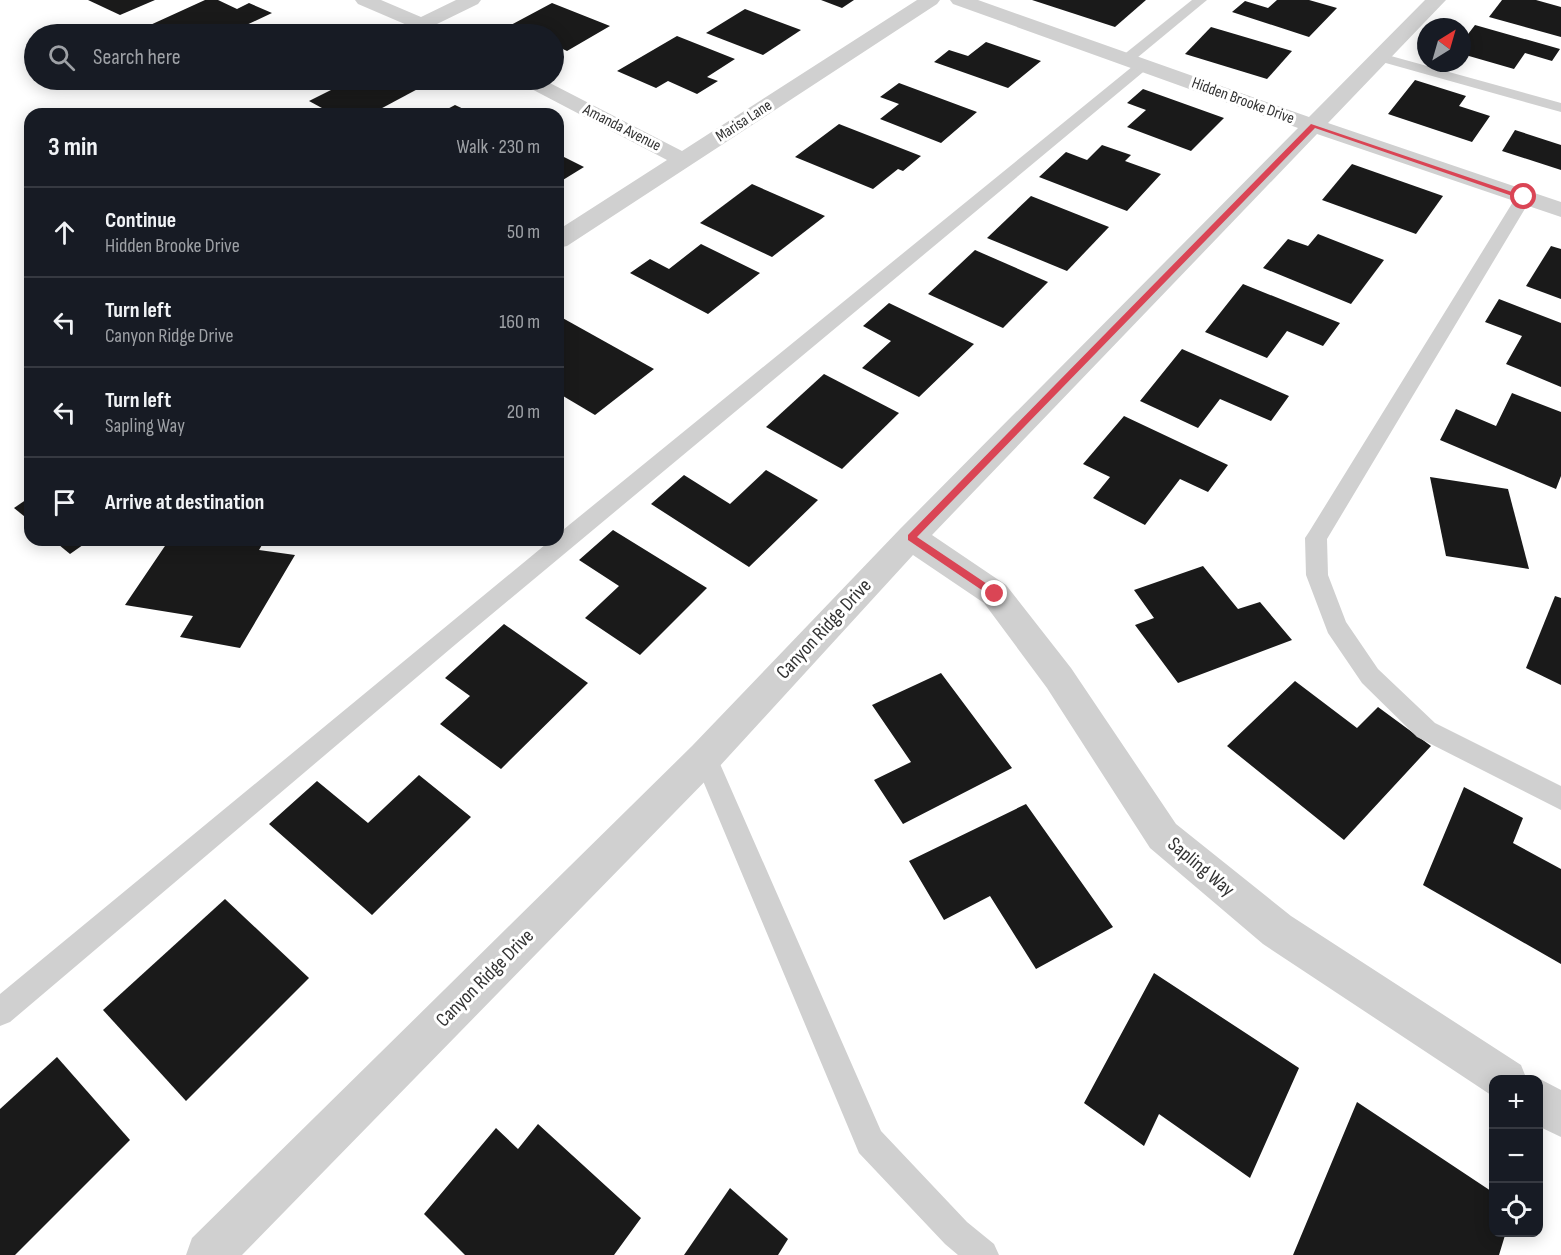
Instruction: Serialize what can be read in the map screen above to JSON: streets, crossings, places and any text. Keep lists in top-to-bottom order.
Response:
{
  "streets": {
    "street": [
      "Hidden Brooke Drive",
      "Marisa Lane",
      "Amanda Avenue",
      "Canyon Ridge Drive",
      "Sapling Way"
    ]
  },
  "crossings": [
    ["Hidden Brooke Drive", "Canyon Ridge Drive"],
    ["Marisa Lane", "Amanda Avenue"],
    ["Canyon Ridge Drive", "Sapling Way"]
  ],
  "north": "top right",
  "page": {
    "search": "Search here",
    "heading": ["3 min", "Walk · 230 m"],
    "list": [
      ["Continue", "Hidden Brooke Drive", "50 m"],
      ["Turn left", "Canyon Ridge Drive", "160 m"],
      ["Turn left", "Sapling Way", "20 m"],
      "Arrive at destination"
    ],
    "map_buttons": ["+", "−"]
  }
}
